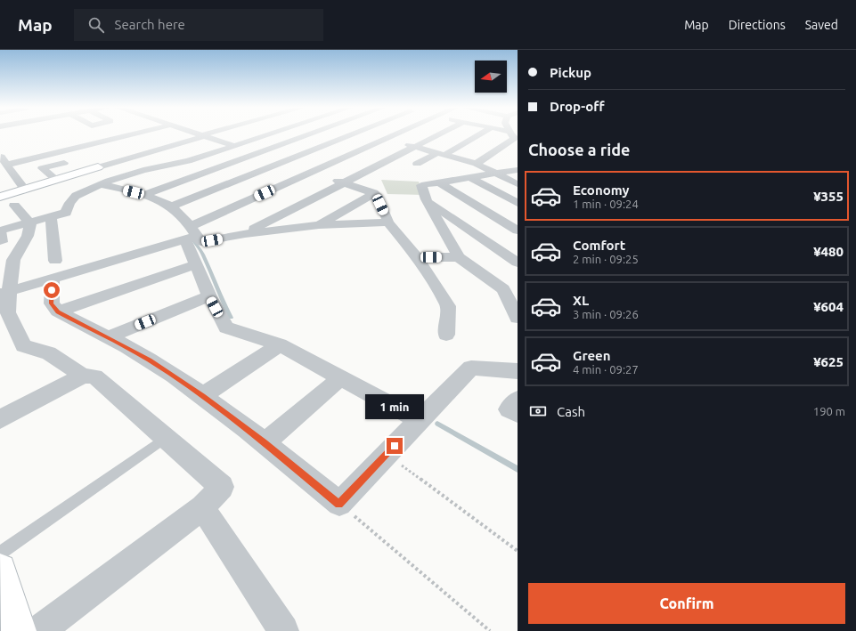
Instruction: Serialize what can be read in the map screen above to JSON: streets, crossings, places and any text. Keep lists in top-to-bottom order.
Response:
{
  "north": "left",
  "page": {
    "header": "Map",
    "search": "Search here",
    "nav": ["Map", "Directions", "Saved"],
    "banner": ["Pickup", "Drop-off"],
    "heading": "Choose a ride",
    "list": [
      {
        "name": "Economy",
        "note": "1 min · 09:24",
        "value": "¥355"
      },
      {
        "name": "Comfort",
        "note": "2 min · 09:25",
        "value": "¥480"
      },
      {
        "name": "XL",
        "note": "3 min · 09:26",
        "value": "¥604"
      },
      {
        "name": "Green",
        "note": "4 min · 09:27",
        "value": "¥625"
      }
    ],
    "pay": ["Cash", "190 m"],
    "bubble": "1 min",
    "buttons": "Confirm"
  }
}
